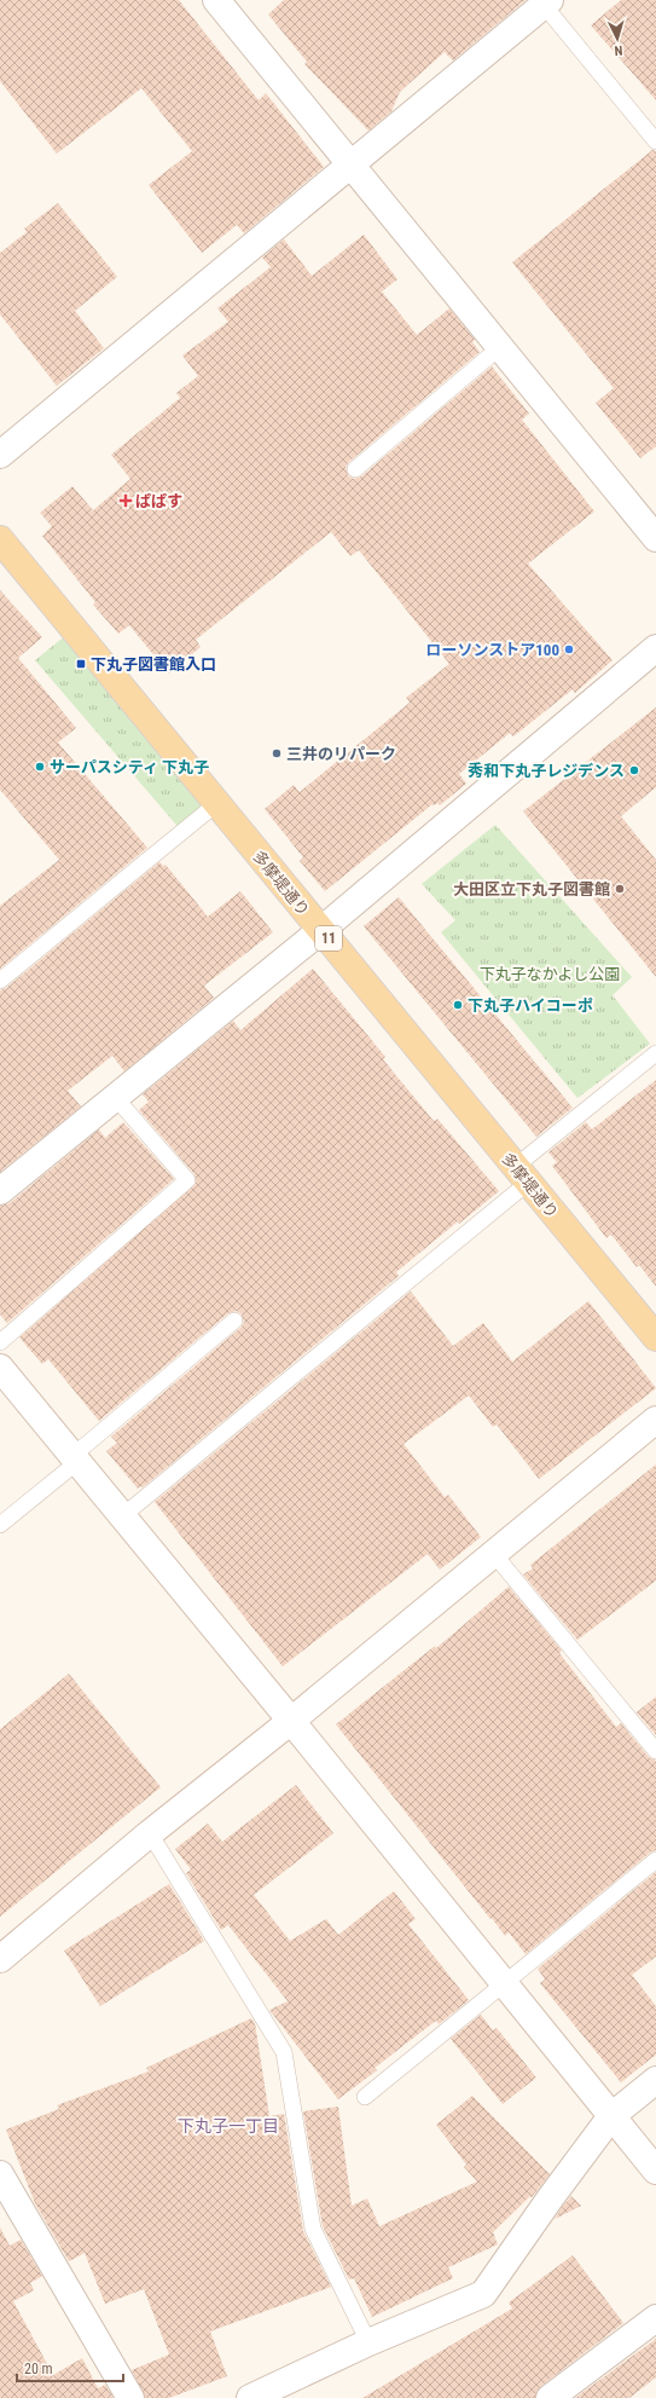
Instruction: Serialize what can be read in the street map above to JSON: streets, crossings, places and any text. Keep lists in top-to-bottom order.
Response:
{
  "streets": {
    "main road": ["多摩堤通り", "11"]
  },
  "districts": ["下丸子一丁目"],
  "parks": ["下丸子なかよし公園"],
  "places": {
    "health": ["ぱぱす"],
    "other": [
      "ローソンストア100",
      "三井のリパーク",
      "サーパスシティ 下丸子",
      "秀和下丸子レジデンス",
      "大田区立下丸子図書館",
      "下丸子ハイコーポ"
    ],
    "transit": ["下丸子図書館入口"]
  },
  "scale_bar": "20 m",
  "north": "bottom"
}
